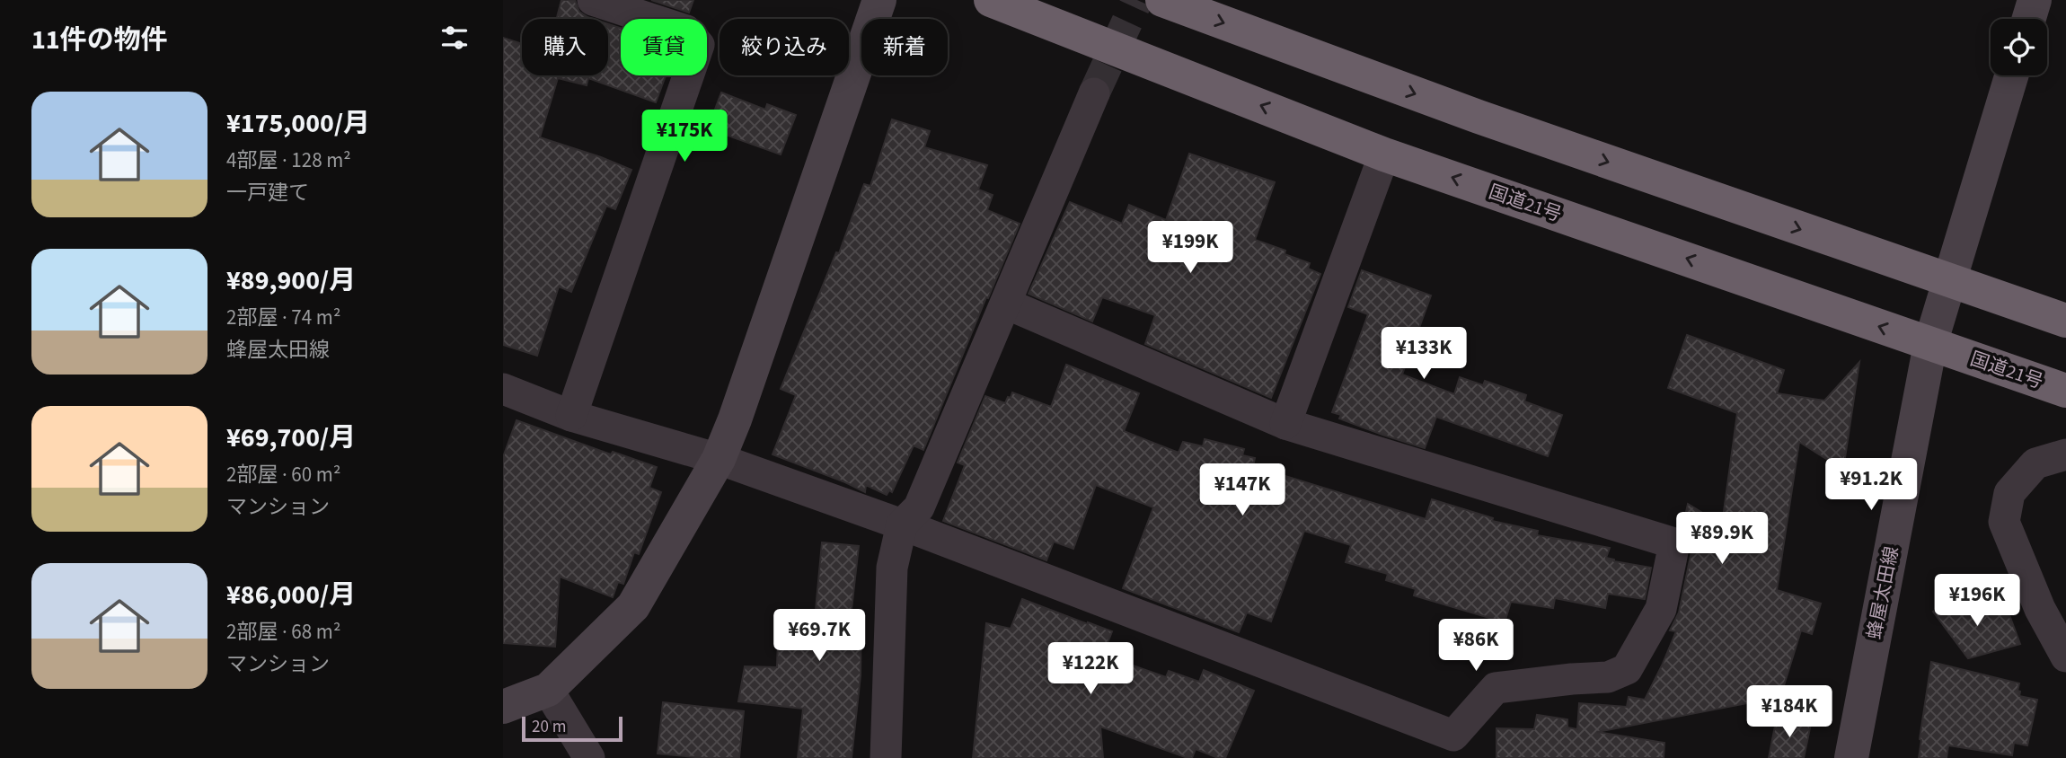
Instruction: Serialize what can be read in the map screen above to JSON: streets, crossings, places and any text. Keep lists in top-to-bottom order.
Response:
{
  "streets": {
    "highway": ["国道21号"],
    "street": ["蜂屋太田線"]
  },
  "crossings": [
    ["国道21号", "蜂屋太田線"]
  ],
  "scale_bar": "20 m",
  "page": {
    "heading": "11件の物件",
    "chip": [
      "購入",
      "賃貸",
      "絞り込み",
      "新着"
    ],
    "list": [
      {
        "name": "¥175,000/月",
        "note": "4部屋 · 128 m² · 一戸建て"
      },
      {
        "name": "¥89,900/月",
        "note": "2部屋 · 74 m² · 蜂屋太田線"
      },
      {
        "name": "¥69,700/月",
        "note": "2部屋 · 60 m² · マンション"
      },
      {
        "name": "¥86,000/月",
        "note": "2部屋 · 68 m² · マンション"
      }
    ],
    "price": [
      "¥175K",
      "¥199K",
      "¥133K",
      "¥91.2K",
      "¥147K",
      "¥89.9K",
      "¥196K",
      "¥69.7K",
      "¥86K",
      "¥122K",
      "¥184K"
    ],
    "scale": "20 m"
  }
}
